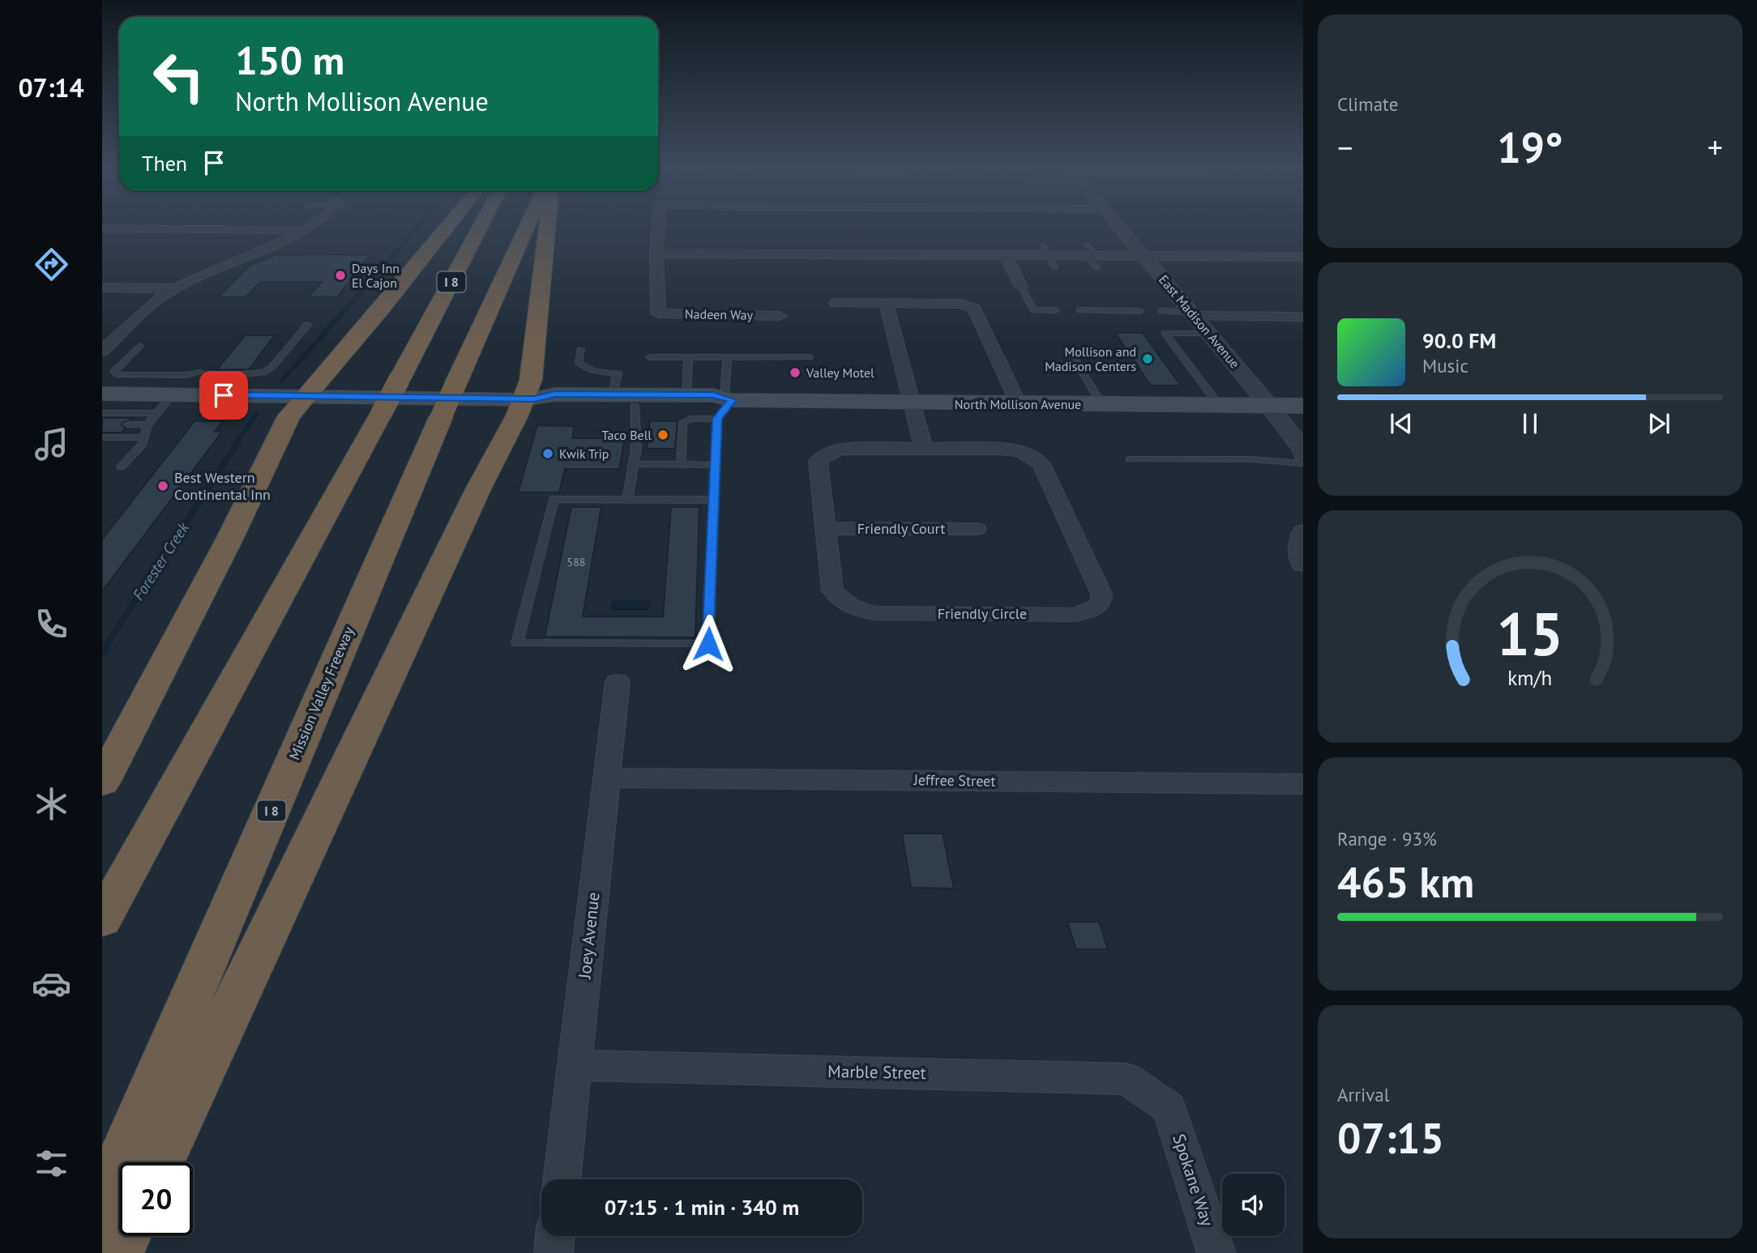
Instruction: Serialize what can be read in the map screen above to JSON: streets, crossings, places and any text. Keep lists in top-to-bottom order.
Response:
{
  "streets": {
    "highway": ["I 8", "Mission Valley Freeway"],
    "main road": ["North Mollison Avenue"],
    "street": [
      "Nadeen Way",
      "East Madison Avenue",
      "Friendly Court",
      "Friendly Circle",
      "Jeffree Street",
      "Joey Avenue",
      "Marble Street",
      "Spokane Way"
    ]
  },
  "crossings": [
    ["East Madison Avenue", "North Mollison Avenue"],
    ["Friendly Court", "Friendly Circle"],
    ["Jeffree Street", "Joey Avenue"],
    ["Joey Avenue", "Marble Street"],
    ["Marble Street", "Spokane Way"]
  ],
  "water": ["Forester Creek"],
  "places": [
    "Days Inn El Cajon",
    "Mollison and Madison Centers",
    "Valley Motel",
    "Taco Bell",
    "Kwik Trip",
    "Best Western Continental Inn"
  ],
  "house_numbers": ["588"],
  "page": {
    "tabs": "07:14",
    "tile": [
      "Climate",
      ["Range · 93%", "465 km"],
      ["Arrival", "07:15"]
    ],
    "turn": ["150 m", "North Mollison Avenue"],
    "heat": ["−", "19°", "+"],
    "then": "Then",
    "song": ["90.0 FM", "Music"],
    "limit": "20",
    "trip": "07:15 · 1 min · 340 m",
    "gauge": ["15", "km/h"]
  }
}
